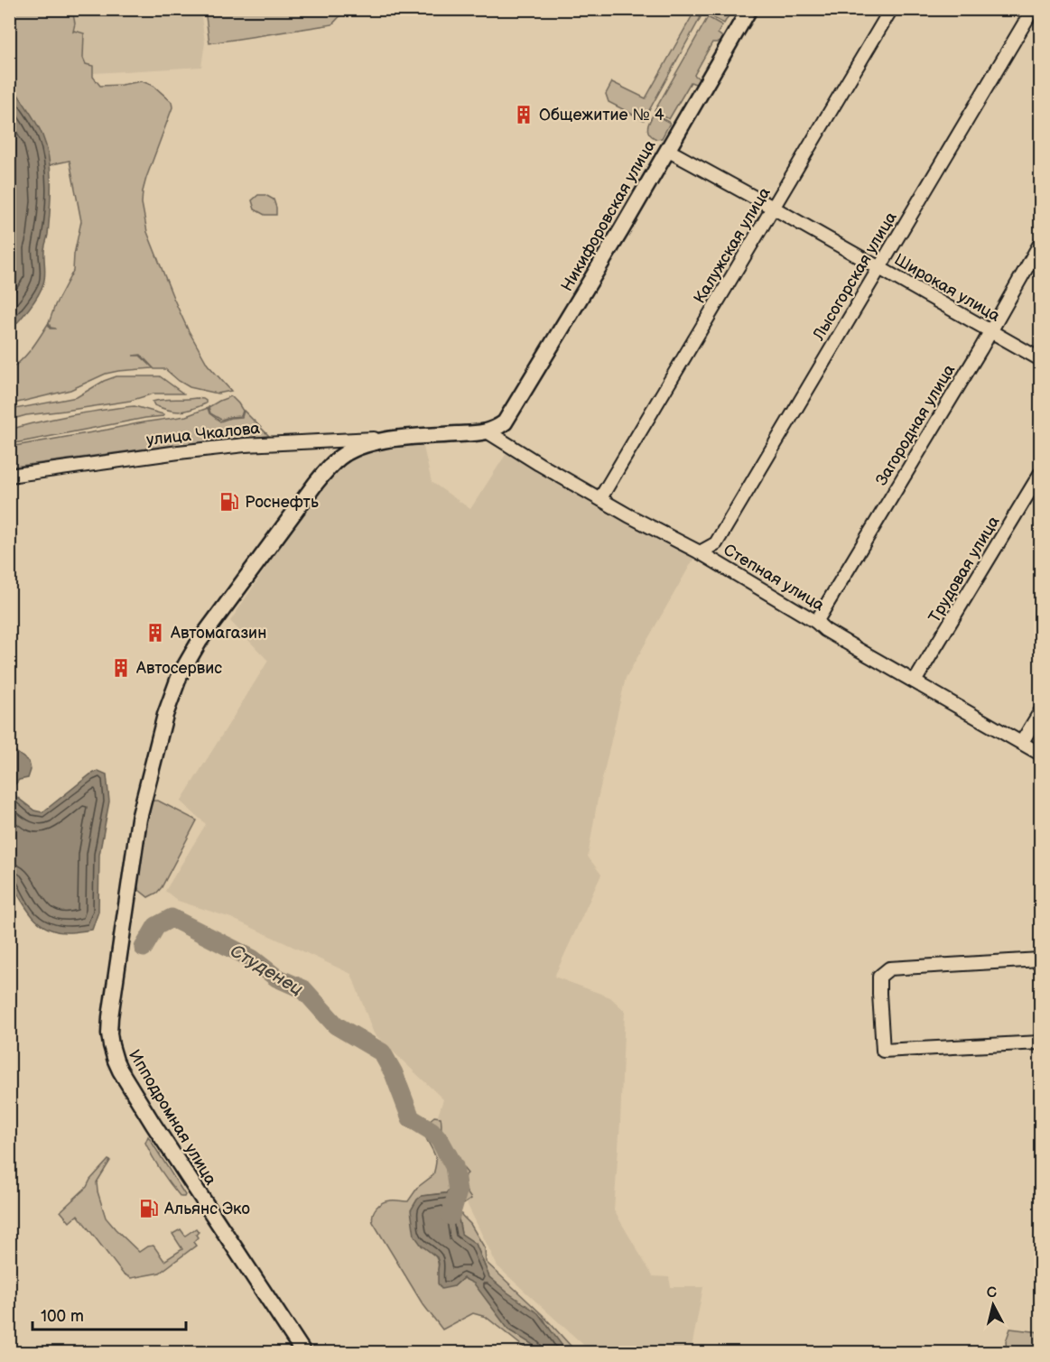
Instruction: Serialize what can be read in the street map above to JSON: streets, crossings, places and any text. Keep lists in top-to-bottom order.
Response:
{
  "streets": {
    "main road": ["Никифоровская улица", "Ипподромная улица"],
    "street": [
      "Калужская улица",
      "Лысогорская улица",
      "Широкая улица",
      "Загородная улица",
      "улица Чкалова",
      "Трудовая улица",
      "Степная улица"
    ]
  },
  "crossings": [
    ["Никифоровская улица", "Широкая улица"],
    ["Никифоровская улица", "Степная улица"],
    ["Никифоровская улица", "Ипподромная улица"],
    ["Калужская улица", "Широкая улица"],
    ["Калужская улица", "Степная улица"],
    ["Лысогорская улица", "Широкая улица"],
    ["Лысогорская улица", "Степная улица"],
    ["Широкая улица", "Загородная улица"],
    ["Загородная улица", "Степная улица"],
    ["улица Чкалова", "Ипподромная улица"],
    ["Трудовая улица", "Степная улица"],
    ["Степная улица", "Ипподромная улица"]
  ],
  "water": ["Студенец"],
  "places": {
    "building": ["Общежитие № 4", "Автомагазин", "Автосервис"],
    "fuel station": ["Роснефть", "Альянс Эко"]
  },
  "scale_bar": "100 m",
  "north": "top"
}
